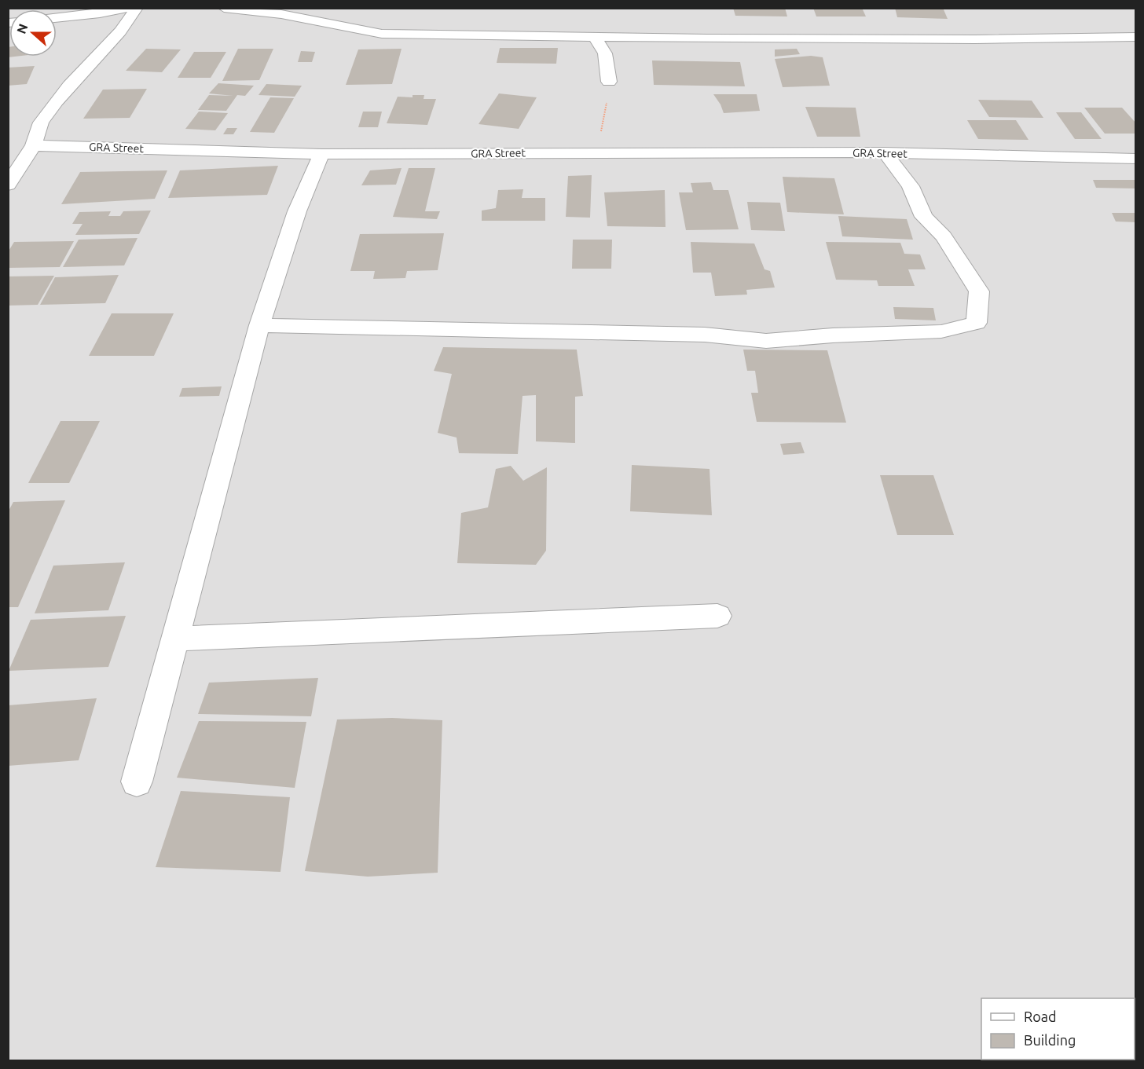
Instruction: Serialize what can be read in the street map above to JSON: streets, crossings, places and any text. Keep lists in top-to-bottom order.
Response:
{
  "streets": {
    "street": ["GRA Street"]
  },
  "legend": ["Road", "Building"],
  "north": "left"
}
